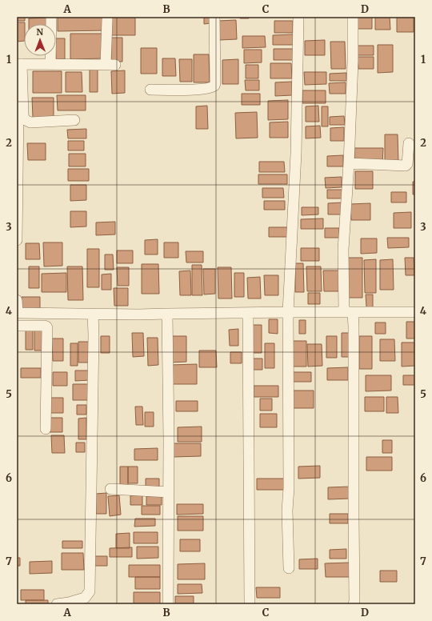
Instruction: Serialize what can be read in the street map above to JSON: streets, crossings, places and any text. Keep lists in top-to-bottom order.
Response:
{
  "north": "top",
  "grid": {
    "columns": [
      "A",
      "B",
      "C",
      "D"
    ],
    "rows": [
      "1",
      "2",
      "3",
      "4",
      "5",
      "6",
      "7"
    ]
  }
}
